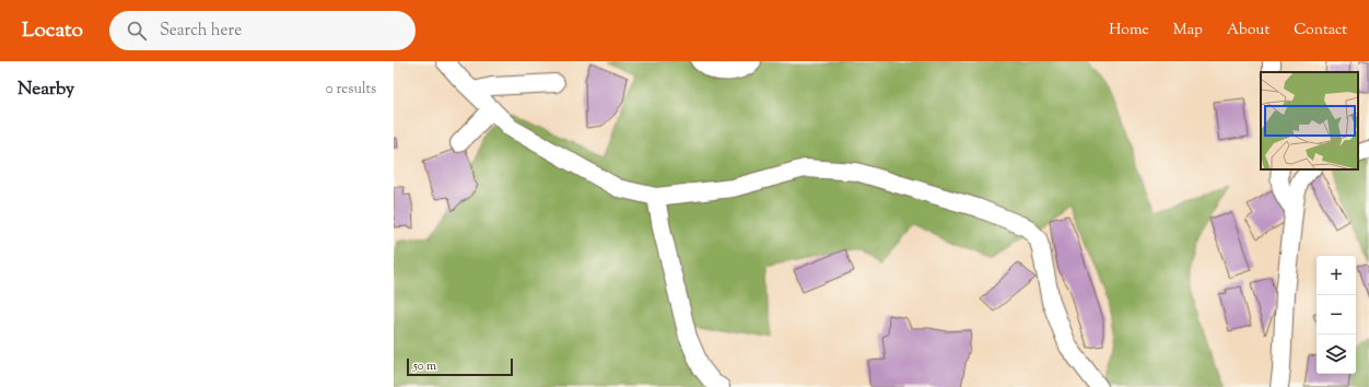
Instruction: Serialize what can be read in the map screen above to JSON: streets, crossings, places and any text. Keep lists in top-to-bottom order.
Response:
{
  "scale_bar": "50 m",
  "page": {
    "header": "Locato",
    "search": "Search here",
    "nav": [
      "Home",
      "Map",
      "About",
      "Contact"
    ],
    "heading": ["Nearby", "0 results"],
    "map_buttons": ["+", "−"],
    "scale": "50 m"
  }
}
